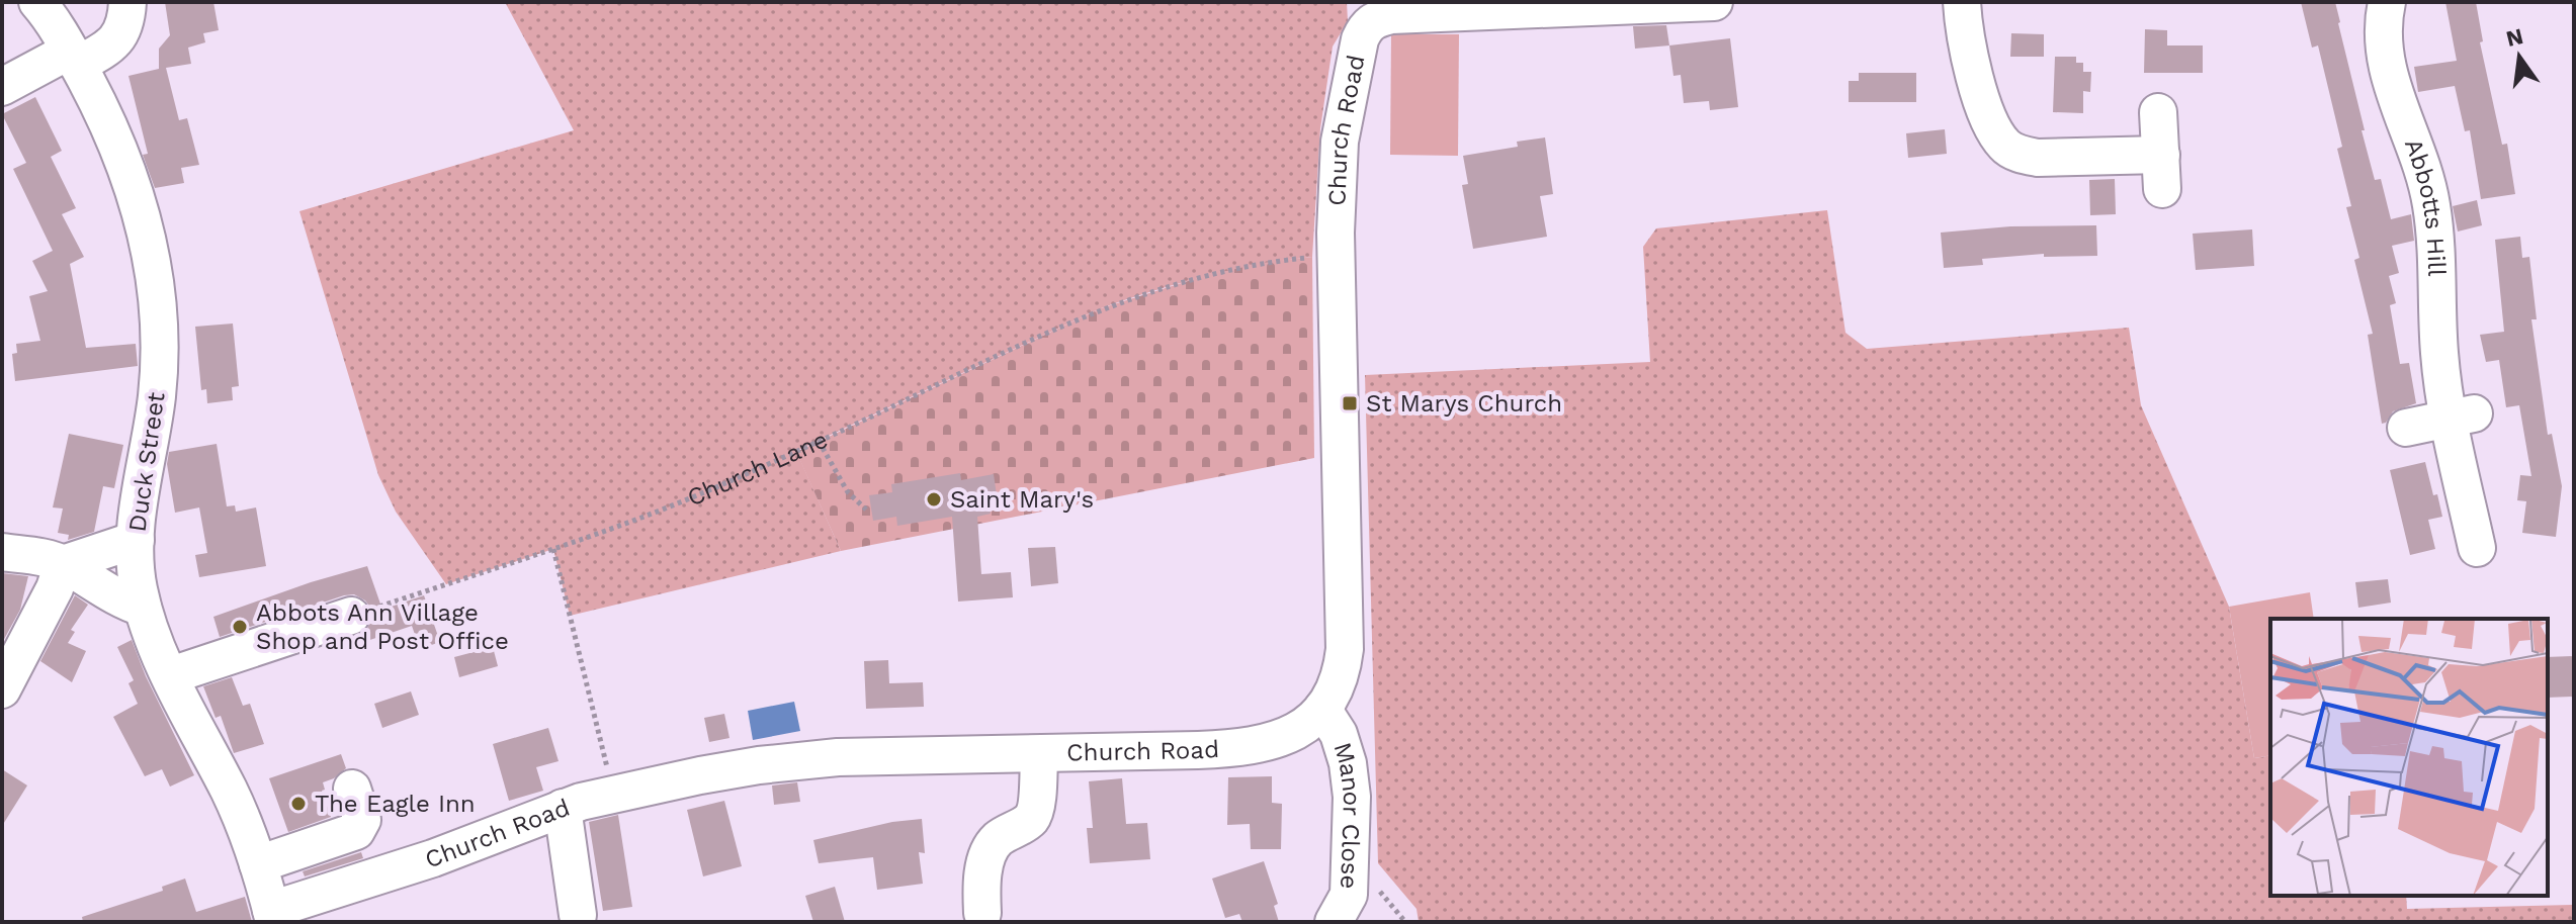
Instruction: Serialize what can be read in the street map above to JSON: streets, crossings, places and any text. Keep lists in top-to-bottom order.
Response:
{
  "streets": {
    "street": [
      "Church Road",
      "Abbotts Hill",
      "Duck Street",
      "Manor Close"
    ],
    "path": ["Church Lane"]
  },
  "crossings": [
    ["Church Road", "Duck Street"],
    ["Church Road", "Church Lane"],
    ["Church Road", "Manor Close"]
  ],
  "places": {
    "transit": ["St Marys Church"],
    "other": ["Saint Mary's", "Abbots Ann Village Shop and Post Office", "The Eagle Inn"]
  },
  "north": "top"
}
